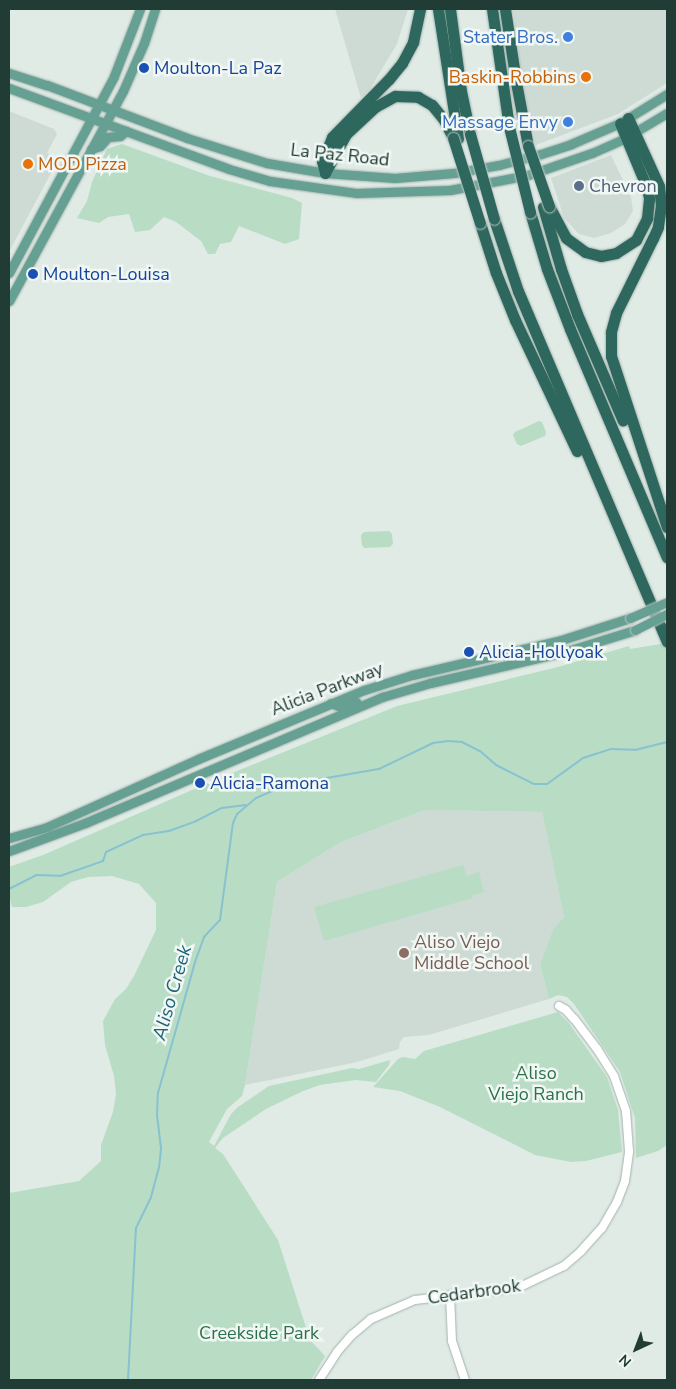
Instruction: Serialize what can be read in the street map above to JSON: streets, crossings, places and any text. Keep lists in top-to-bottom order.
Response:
{
  "streets": {
    "main road": ["La Paz Road", "Alicia Parkway"],
    "street": ["Cedarbrook"]
  },
  "water": ["Aliso Creek"],
  "parks": ["Aliso Viejo Ranch", "Creekside Park"],
  "places": [
    "Stater Bros.",
    "Moulton-La Paz",
    "Baskin-Robbins",
    "Massage Envy",
    "MOD Pizza",
    "Chevron",
    "Moulton-Louisa",
    "Alicia-Hollyoak",
    "Alicia-Ramona",
    "Aliso Viejo Middle School"
  ],
  "north": "bottom left"
}
